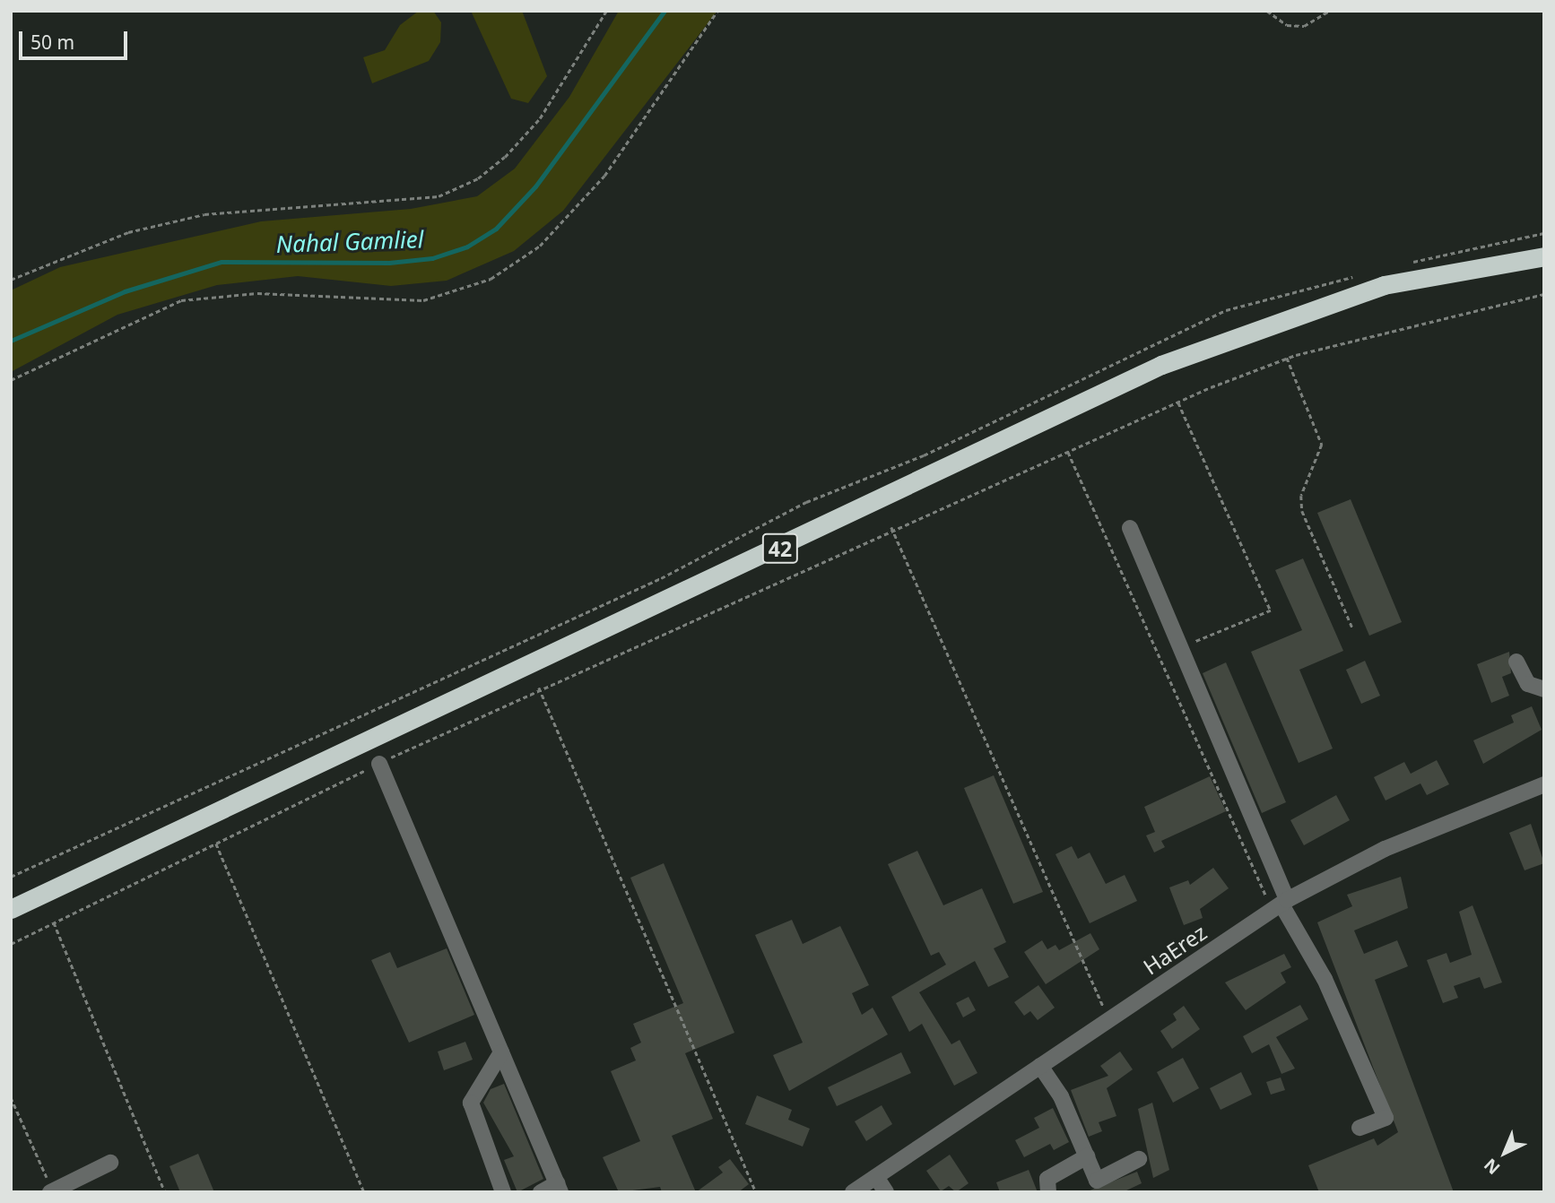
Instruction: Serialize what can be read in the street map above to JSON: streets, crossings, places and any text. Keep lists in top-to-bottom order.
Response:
{
  "streets": {
    "highway": ["42"],
    "street": ["HaErez"]
  },
  "water": ["Nahal Gamliel"],
  "scale_bar": "50 m",
  "north": "bottom left"
}
